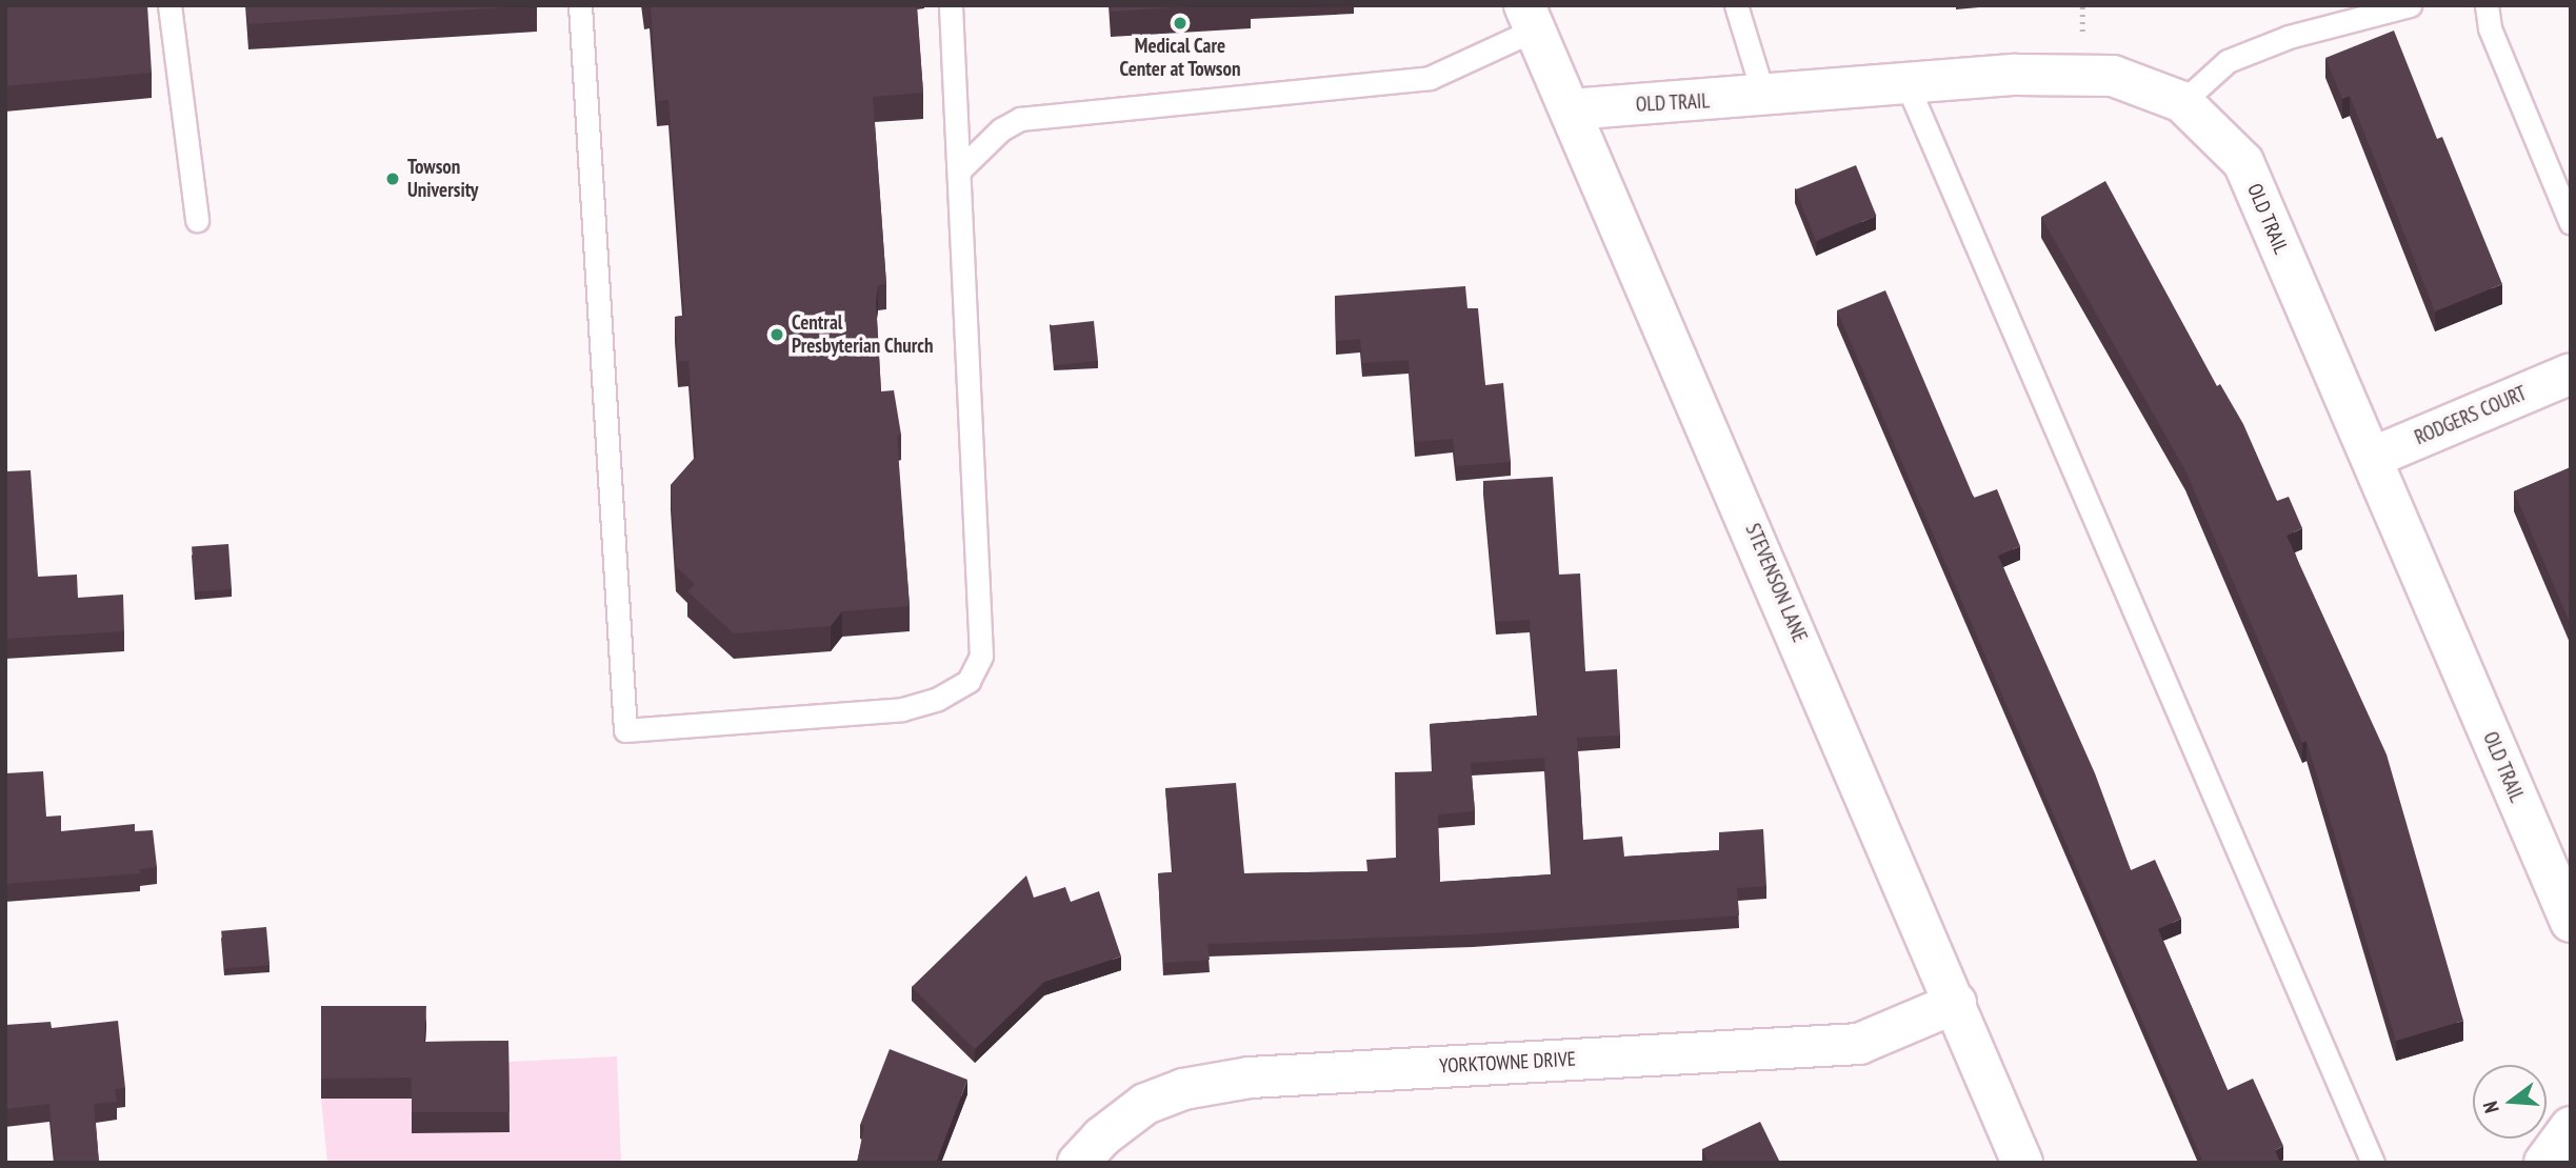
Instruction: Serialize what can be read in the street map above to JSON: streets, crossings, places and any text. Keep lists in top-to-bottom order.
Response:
{
  "streets": {
    "street": [
      "OLD TRAIL",
      "RODGERS COURT",
      "STEVENSON LANE",
      "YORKTOWNE DRIVE"
    ]
  },
  "crossings": [
    ["OLD TRAIL", "RODGERS COURT"],
    ["OLD TRAIL", "STEVENSON LANE"],
    ["STEVENSON LANE", "YORKTOWNE DRIVE"]
  ],
  "places": ["Medical Care Center at Towson", "Towson University", "Central Presbyterian Church"],
  "north": "left"
}
